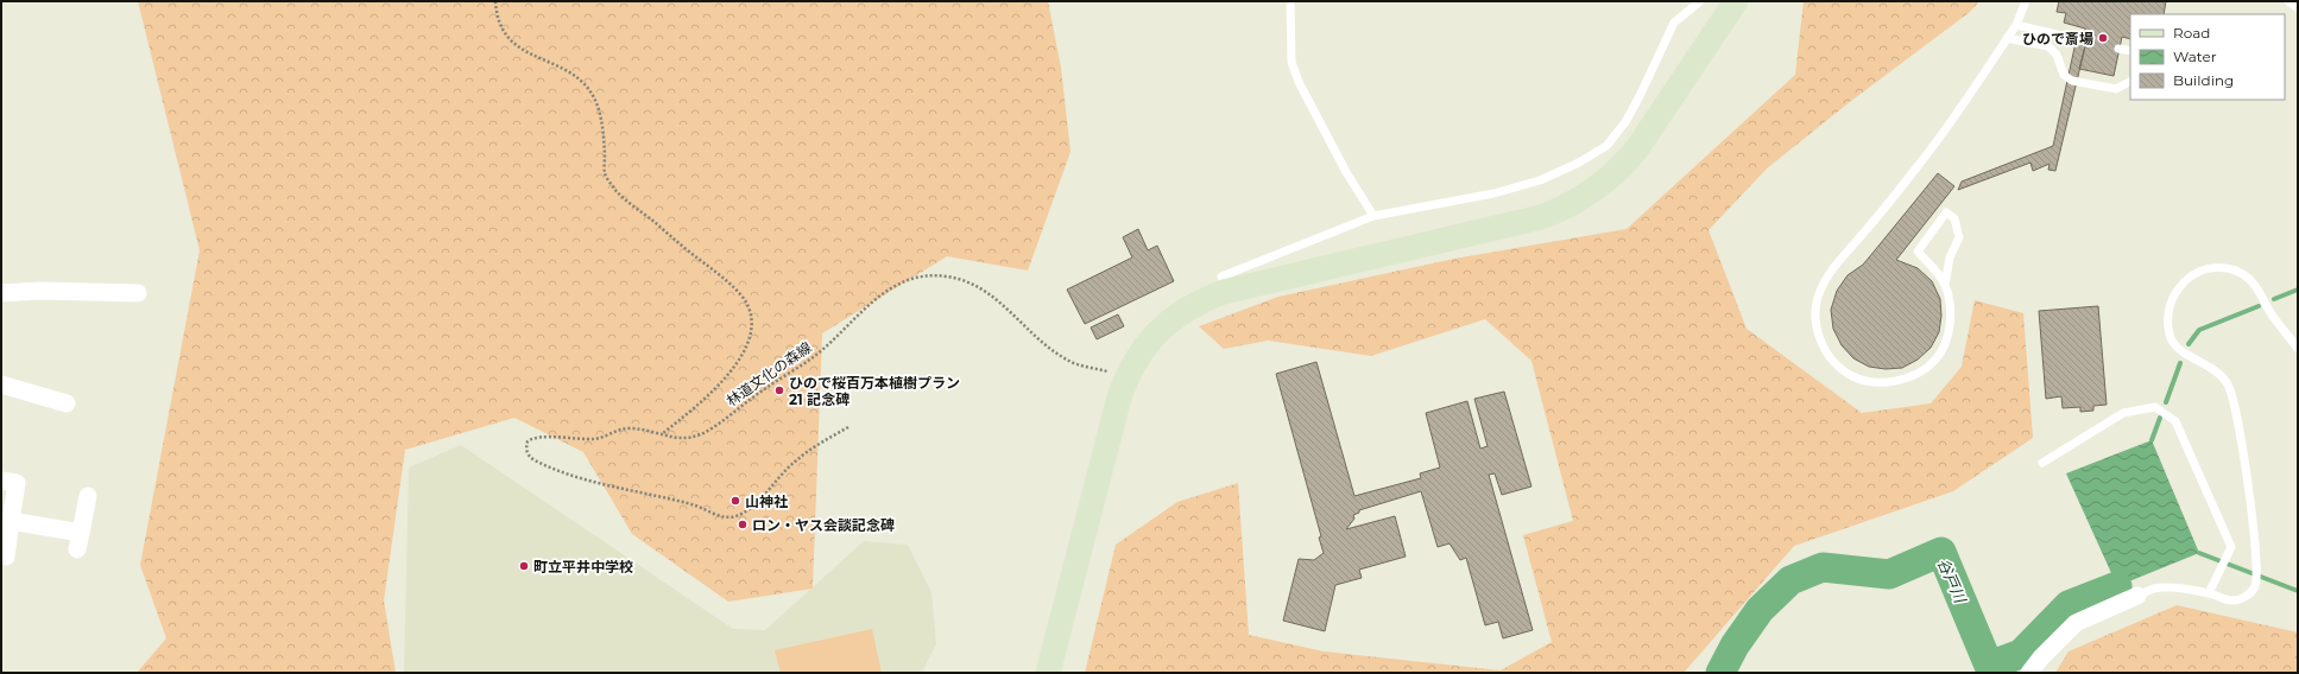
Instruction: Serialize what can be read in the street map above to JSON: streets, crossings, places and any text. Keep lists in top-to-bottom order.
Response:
{
  "streets": {
    "path": ["林道文化の森線"]
  },
  "water": ["谷戸川"],
  "places": [
    "ひので斎場",
    "ひので桜百万本植樹プラン 21 記念碑",
    "山神社",
    "ロン・ヤス会談記念碑",
    "町立平井中学校"
  ],
  "legend": ["Road", "Water", "Building"]
}
